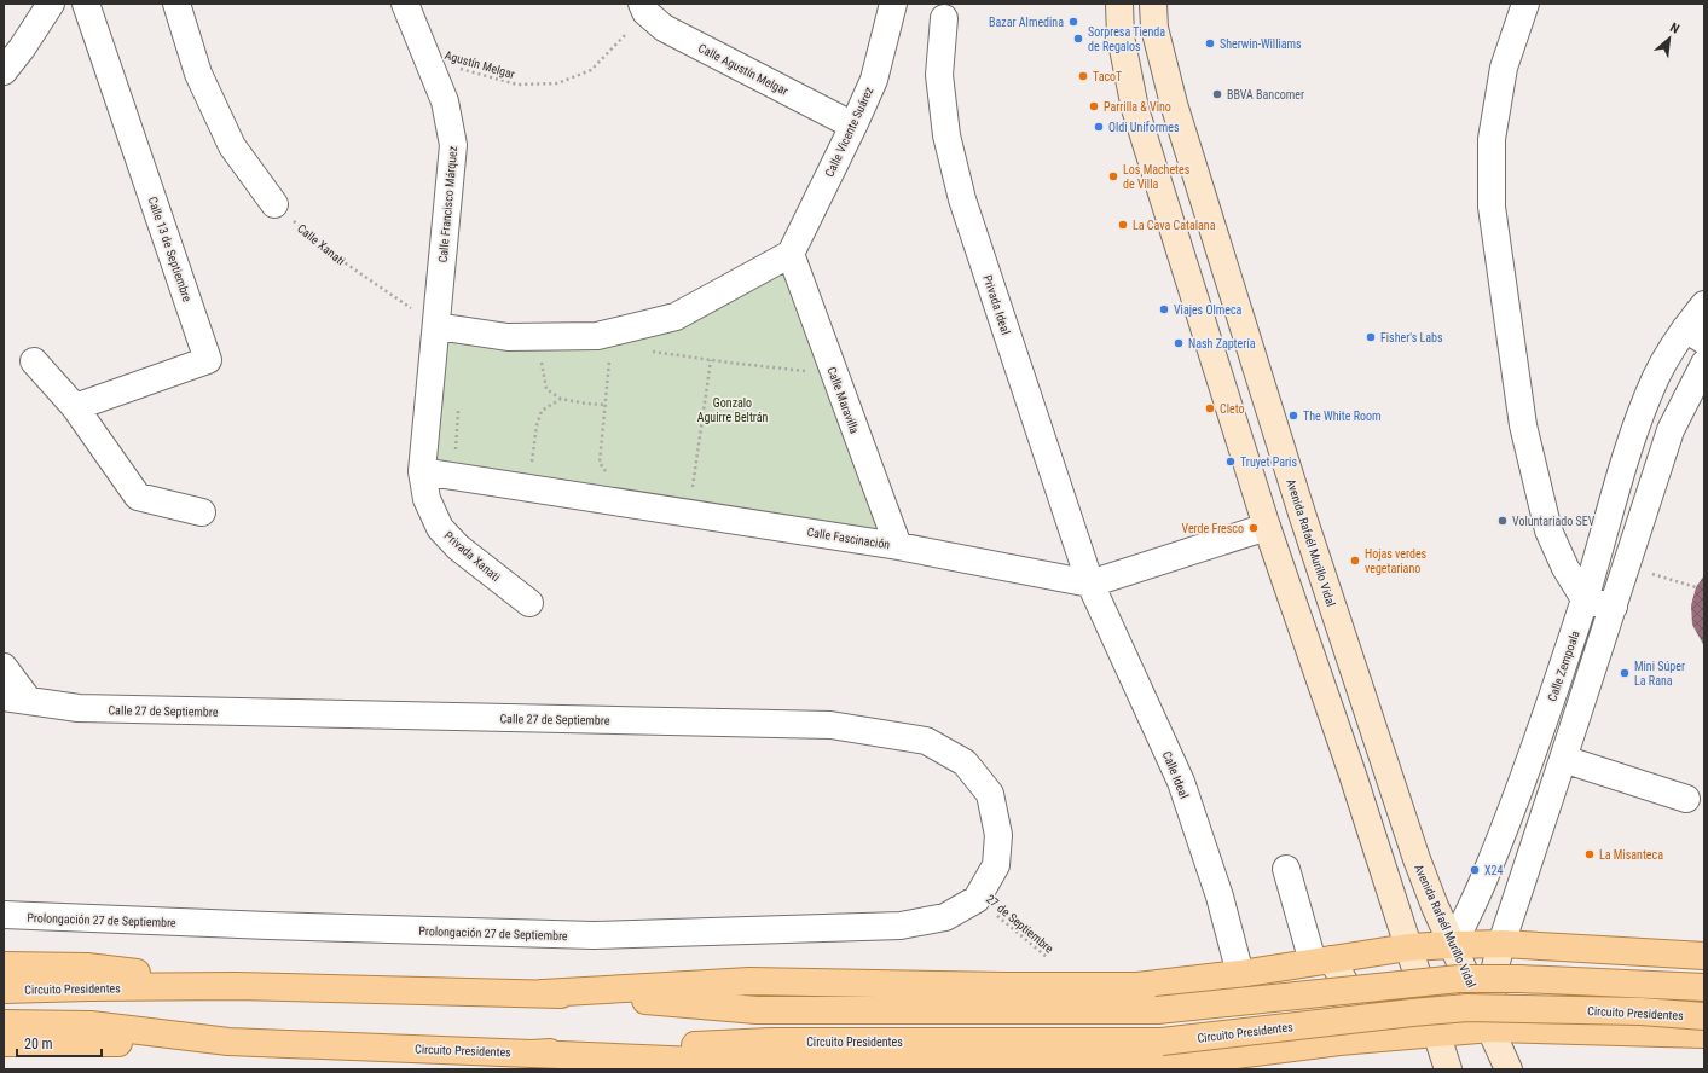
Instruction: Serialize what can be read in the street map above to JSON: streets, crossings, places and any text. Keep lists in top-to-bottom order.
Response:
{
  "streets": {
    "main road": ["Avenida Rafaél Murillo Vidal", "Calle Zempoala", "Circuito Presidentes"],
    "street": [
      "Calle Agustín Melgar",
      "Calle Vicente Suárez",
      "Calle Francisco Márquez",
      "Calle 13 de Septiembre",
      "Privada Ideal",
      "Calle Maravilla",
      "Calle Fascinación",
      "Privada Xanati",
      "Calle 27 de Septiembre",
      "Calle Ideal",
      "Prolongación 27 de Septiembre"
    ],
    "path": ["Agustín Melgar", "Calle Xanati", "27 de Septiembre"]
  },
  "crossings": [
    ["Agustín Melgar", "Calle Agustín Melgar"],
    ["Agustín Melgar", "Calle Francisco Márquez"],
    ["Calle Agustín Melgar", "Calle Vicente Suárez"],
    ["Calle Vicente Suárez", "Calle Maravilla"],
    ["Calle Francisco Márquez", "Calle Xanati"],
    ["Privada Ideal", "Calle Fascinación"],
    ["Privada Ideal", "Calle Ideal"],
    ["Calle Maravilla", "Calle Fascinación"],
    ["Calle Fascinación", "Privada Xanati"],
    ["Calle Fascinación", "Calle Ideal"],
    ["Avenida Rafaél Murillo Vidal", "Calle Zempoala"],
    ["Calle 27 de Septiembre", "Prolongación 27 de Septiembre"],
    ["Calle 27 de Septiembre", "27 de Septiembre"],
    ["Prolongación 27 de Septiembre", "27 de Septiembre"]
  ],
  "parks": ["Gonzalo Aguirre Beltrán"],
  "places": [
    "Bazar Almedina",
    "Sorpresa Tienda de Regalos",
    "Sherwin-Williams",
    "TacoT",
    "BBVA Bancomer",
    "Parrilla & Vino",
    "Oldi Uniformes",
    "Los Machetes de Villa",
    "La Cava Catalana",
    "Viajes Olmeca",
    "Fisher's Labs",
    "Nash Zaptería",
    "Cleto",
    "The White Room",
    "Truyet Paris",
    "Voluntariado SEV",
    "Verde Fresco",
    "Hojas verdes vegetariano",
    "Mini Súper La Rana",
    "La Misanteca",
    "X24"
  ],
  "scale_bar": "20 m",
  "north": "top right"
}
